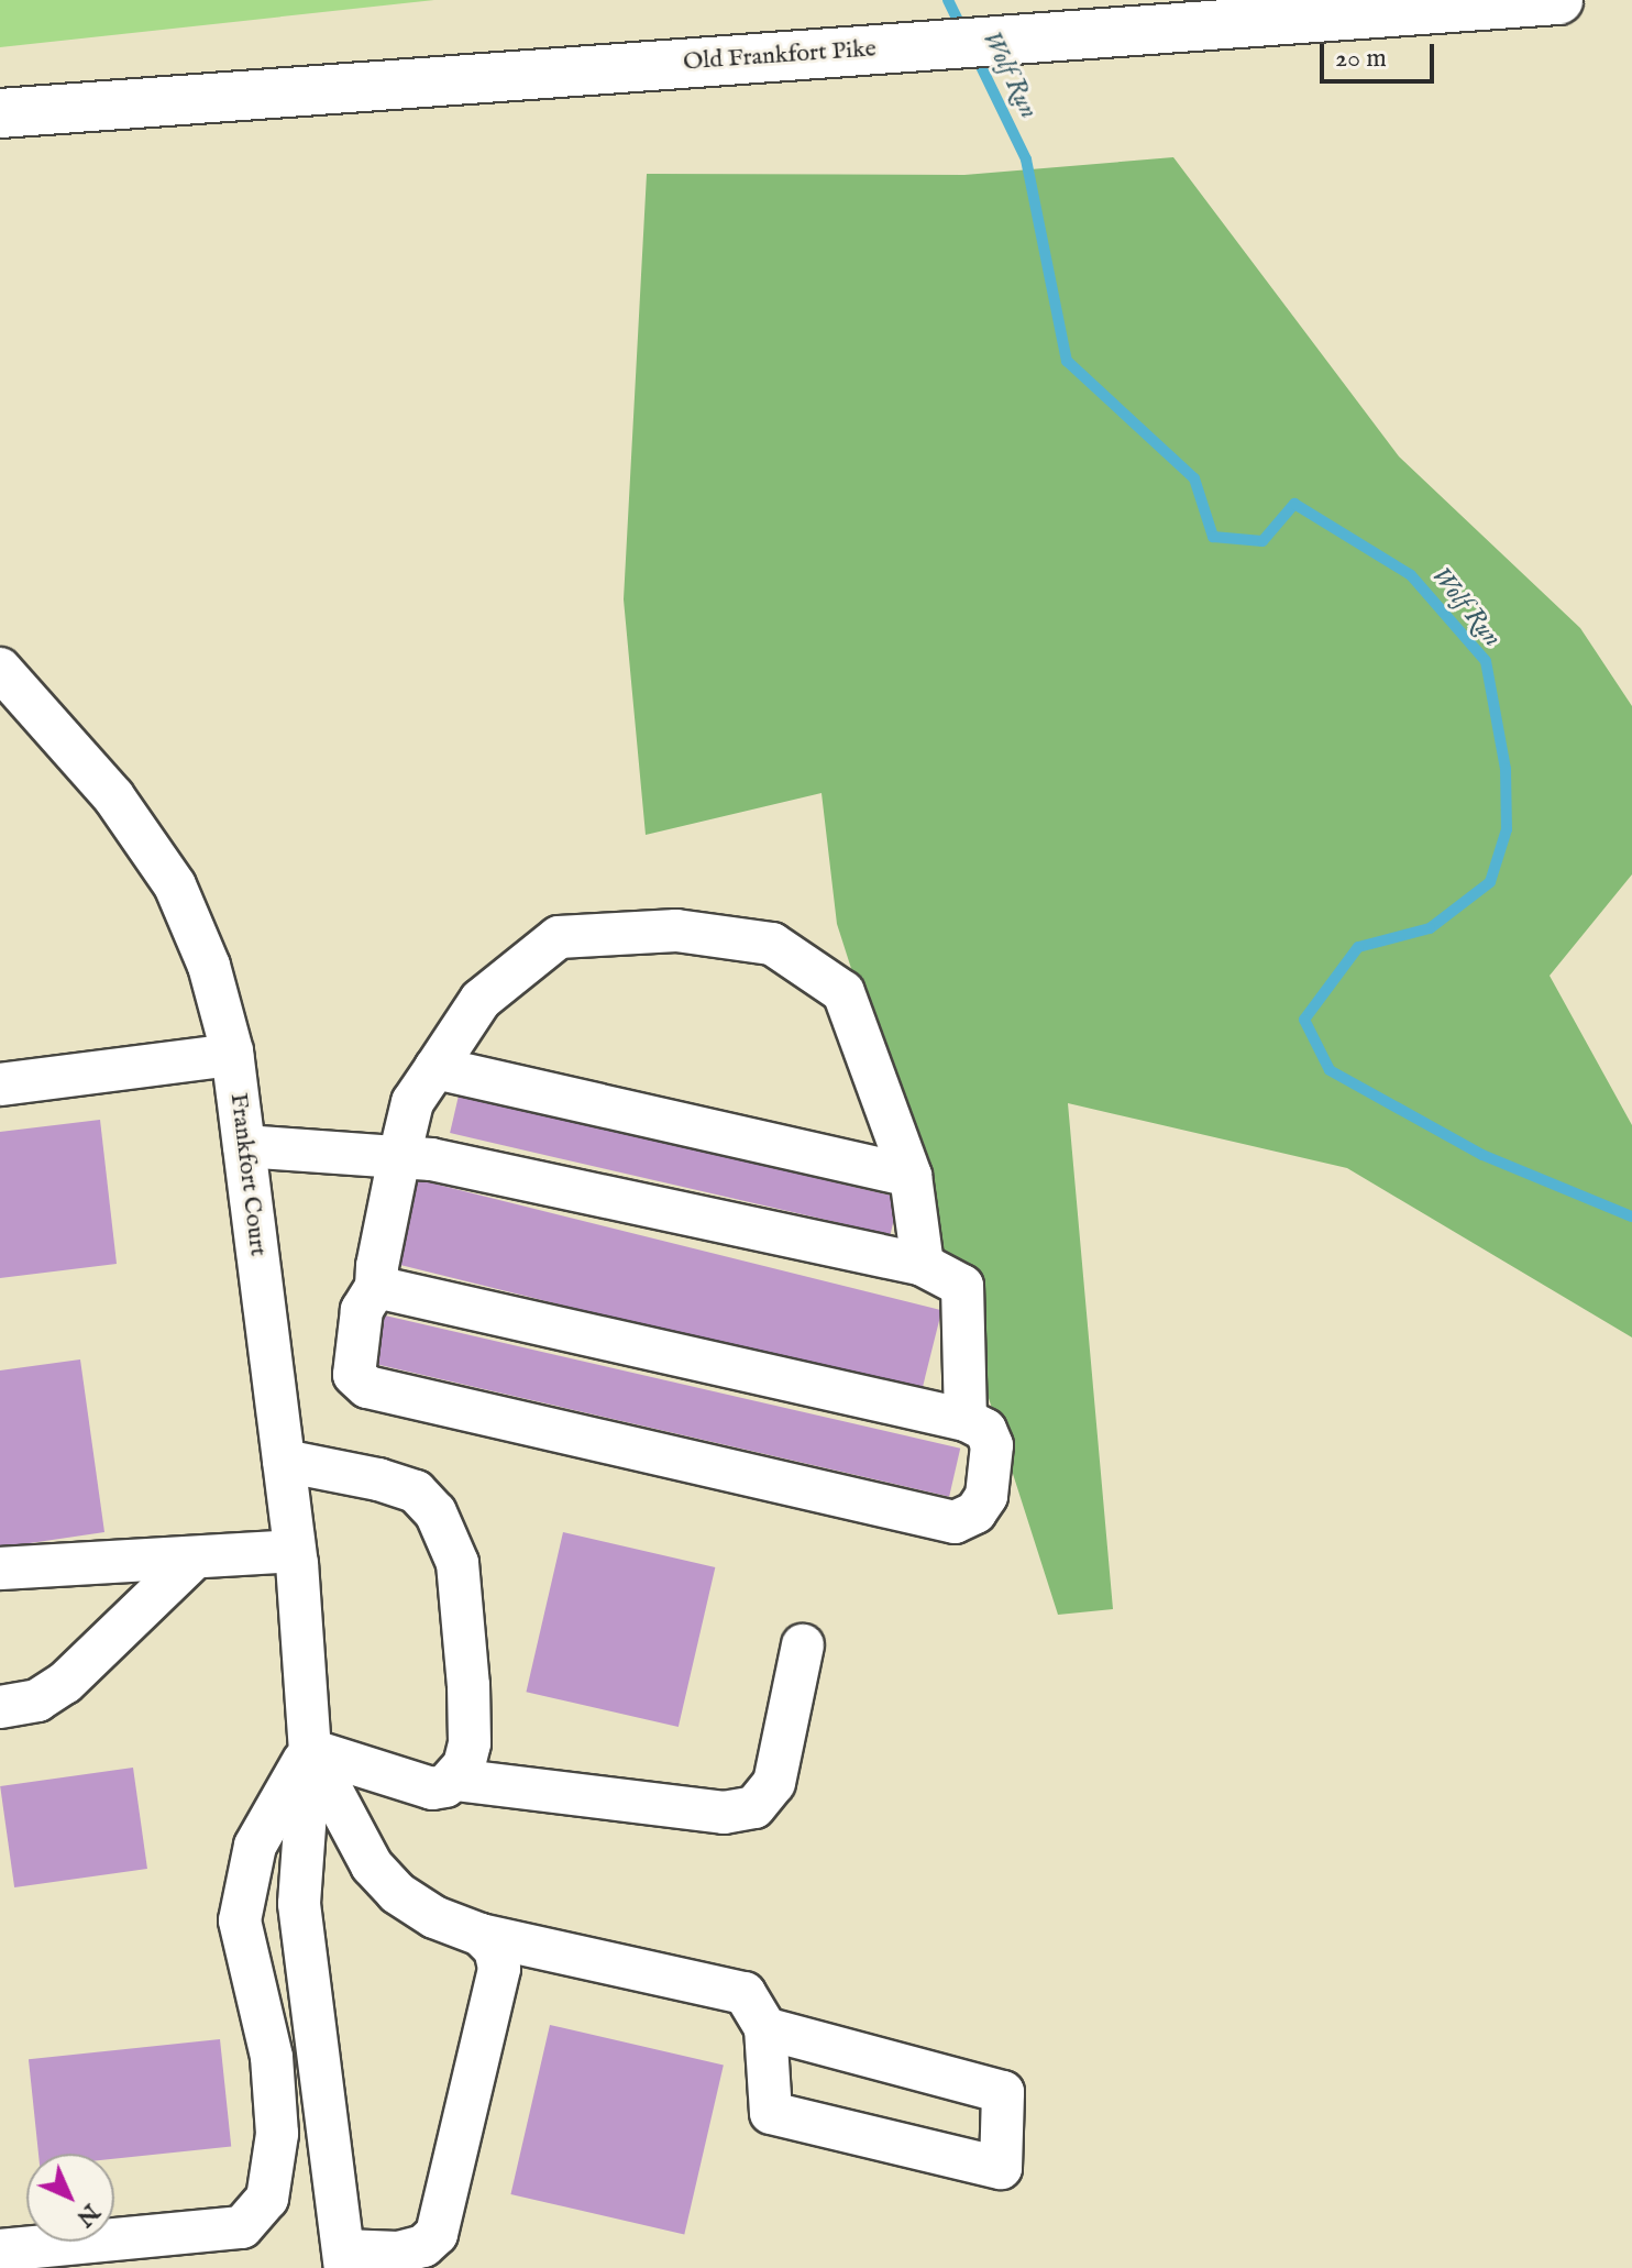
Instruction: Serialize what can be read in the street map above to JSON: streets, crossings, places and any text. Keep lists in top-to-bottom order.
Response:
{
  "streets": {
    "main road": ["Old Frankfort Pike"],
    "street": ["Frankfort Court"]
  },
  "water": ["Wolf Run"],
  "scale_bar": "20 m",
  "north": "bottom right"
}
